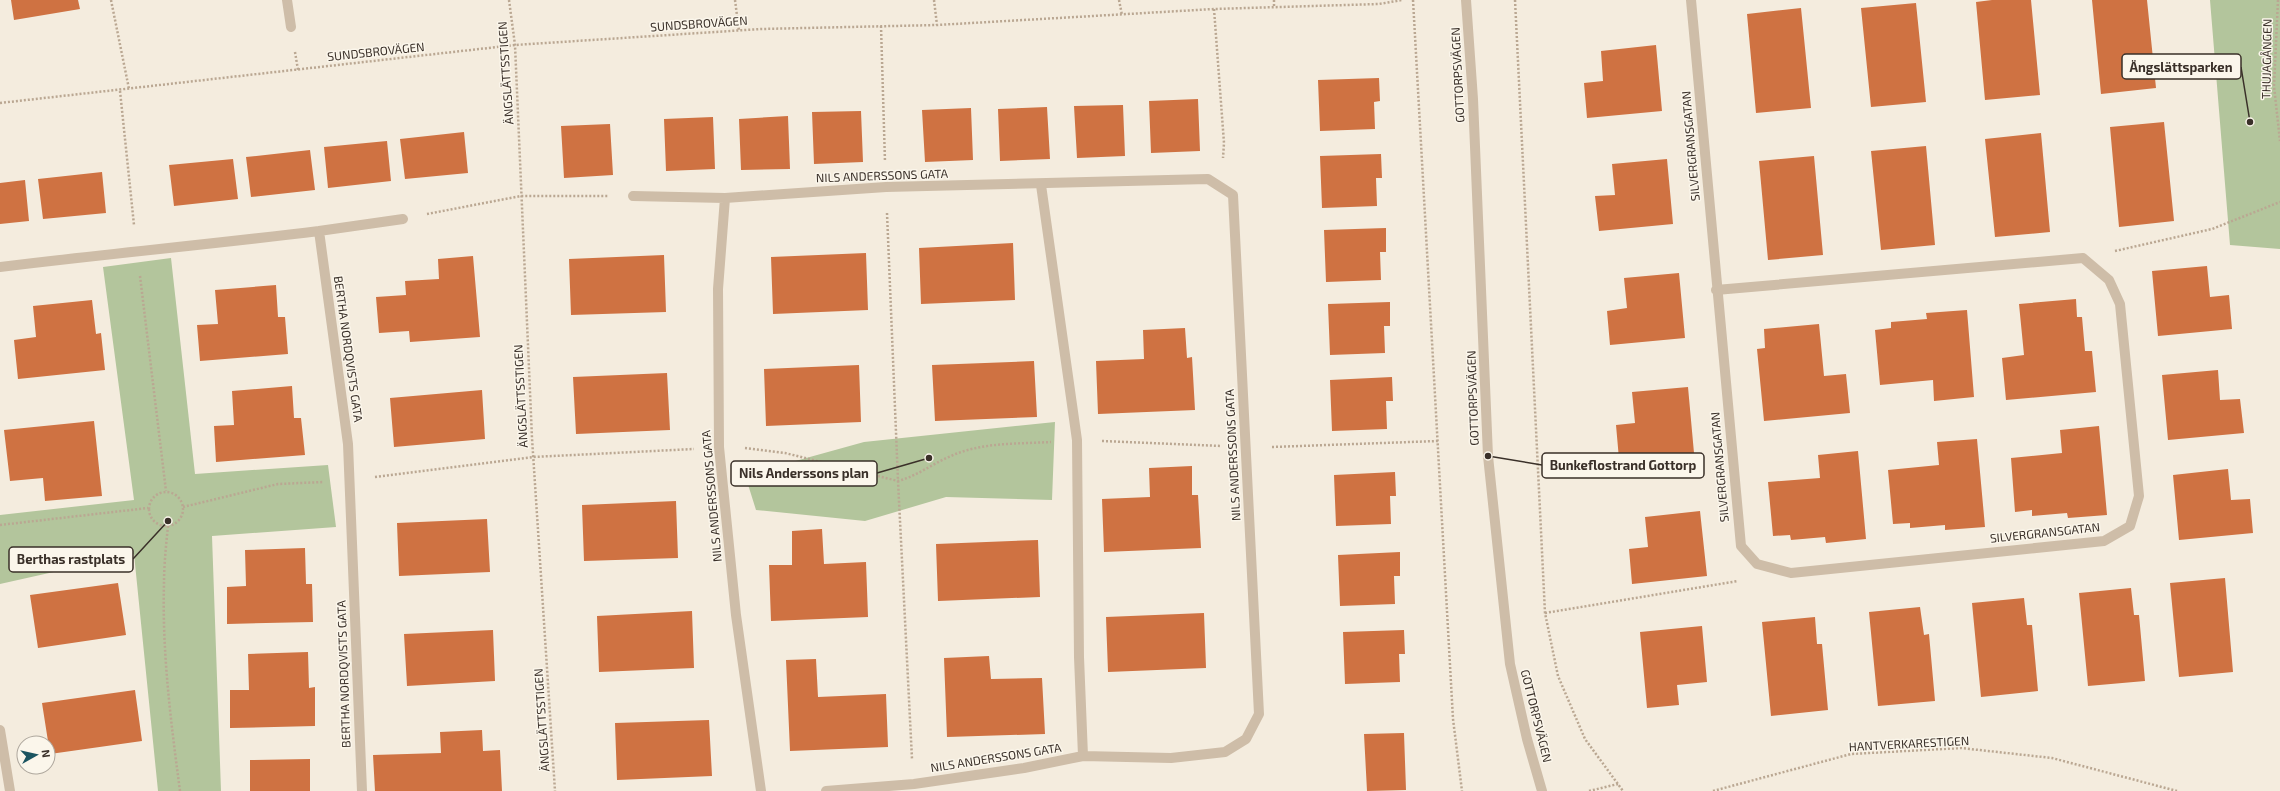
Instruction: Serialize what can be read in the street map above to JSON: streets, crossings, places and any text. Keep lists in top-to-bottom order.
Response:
{
  "streets": {
    "street": [
      "GOTTORPSVÄGEN",
      "SILVERGRANSGATAN",
      "NILS ANDERSSONS GATA",
      "BERTHA NORDQVISTS GATA"
    ],
    "path": [
      "SUNDSBROVÄGEN",
      "THUJAGÅNGEN",
      "ÄNGSLÄTTSSTIGEN",
      "HANTVERKARESTIGEN"
    ]
  },
  "crossings": [
    ["SUNDSBROVÄGEN", "ÄNGSLÄTTSSTIGEN"]
  ],
  "places": [
    "Ängslättsparken",
    "Bunkeflostrand Gottorp",
    "Nils Anderssons plan",
    "Berthas rastplats"
  ],
  "north": "right"
}
